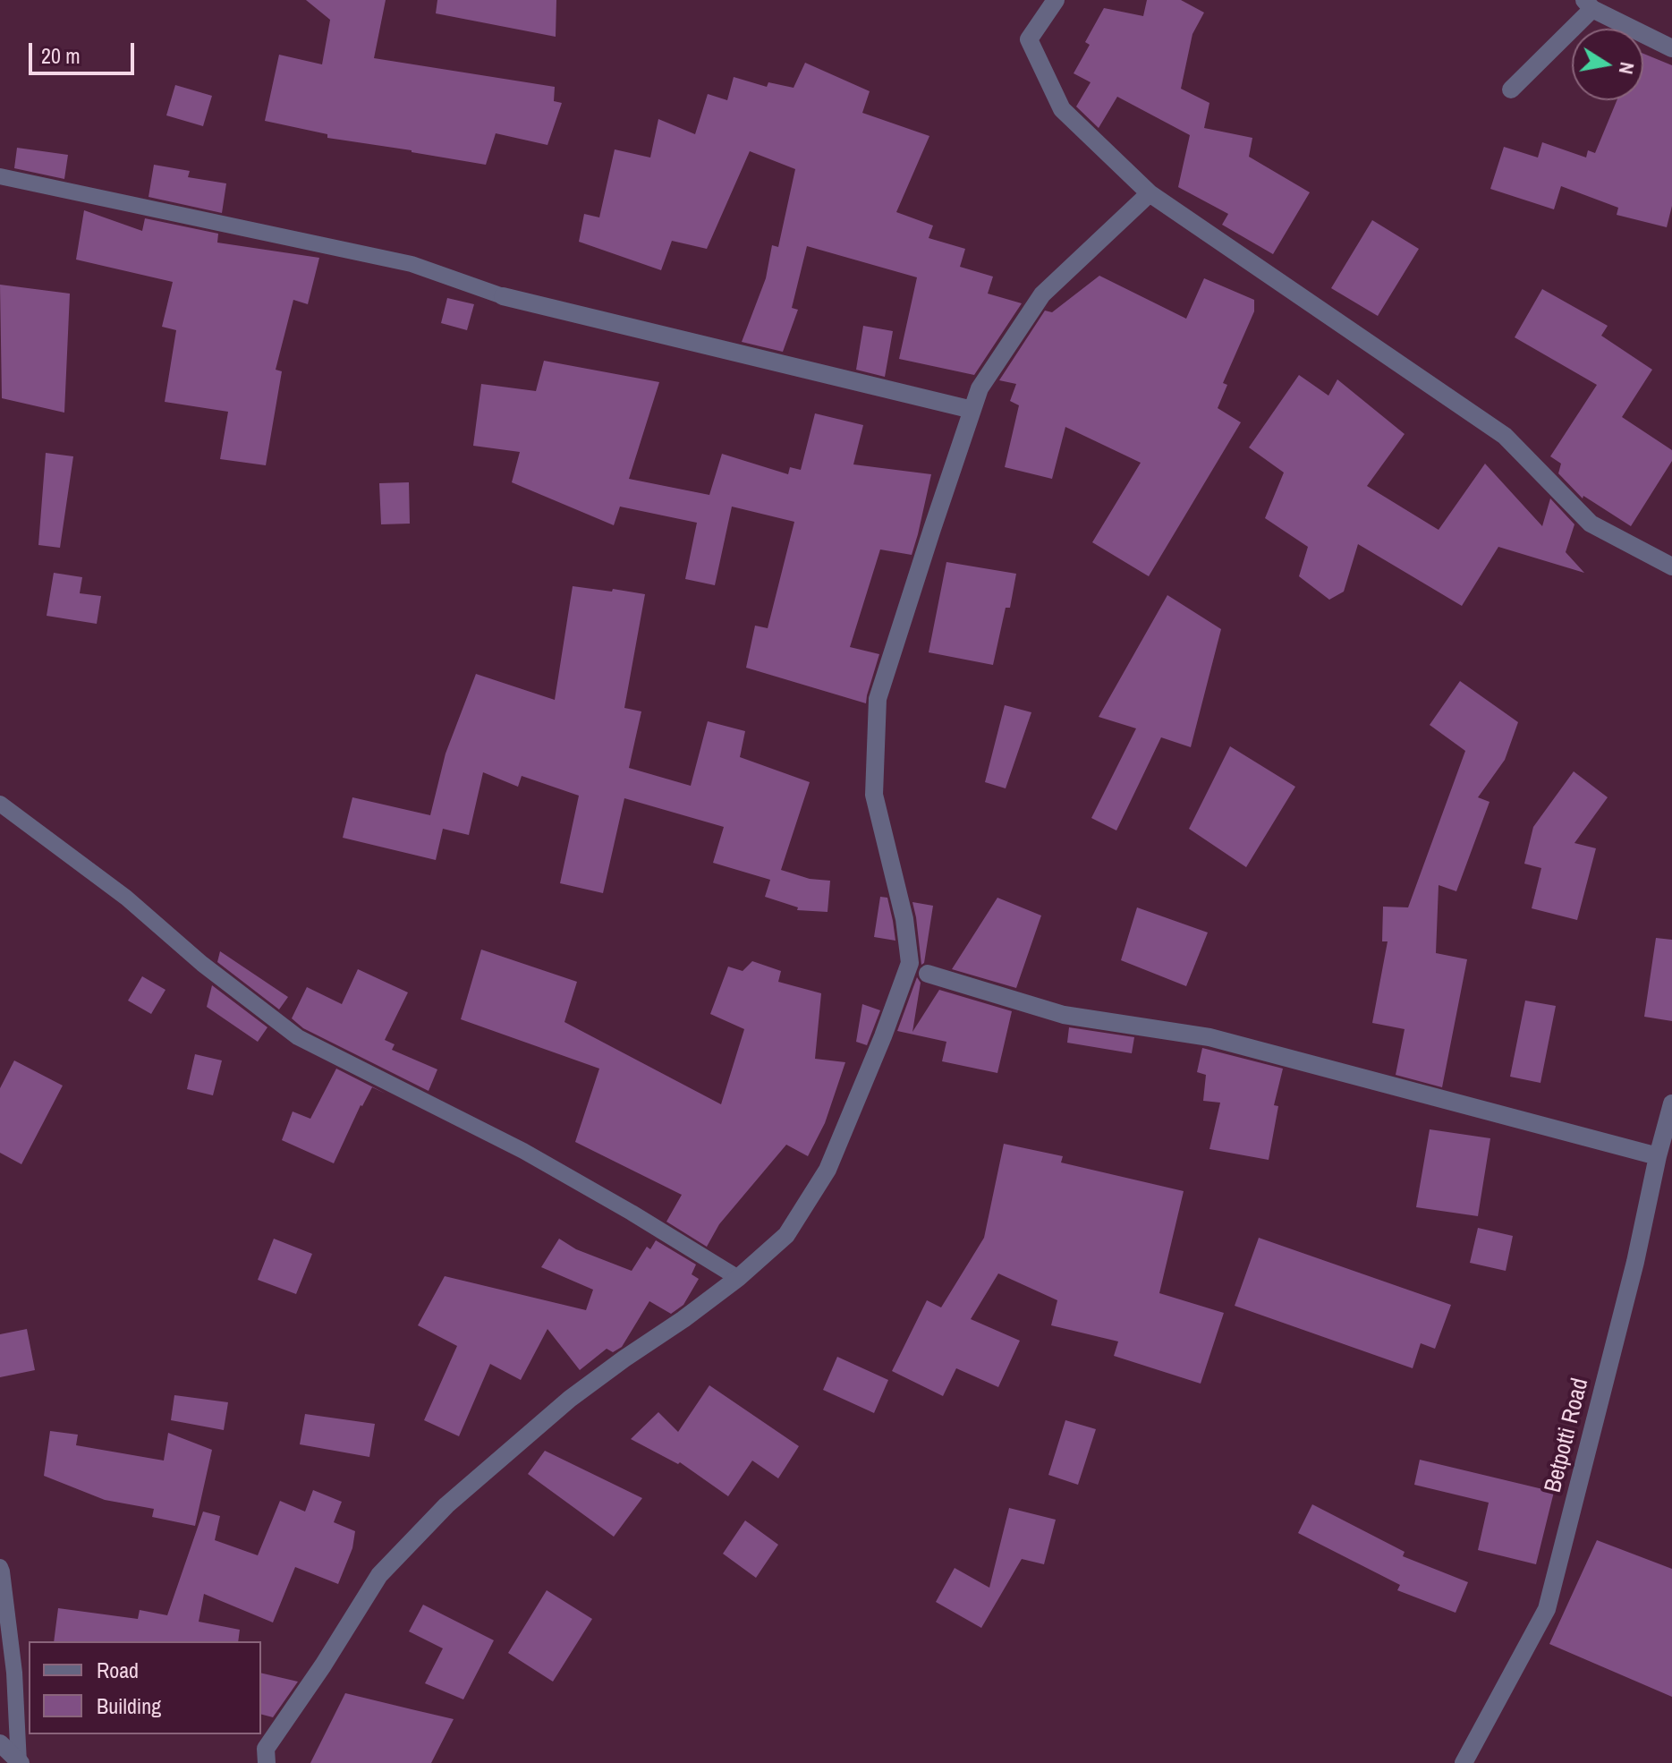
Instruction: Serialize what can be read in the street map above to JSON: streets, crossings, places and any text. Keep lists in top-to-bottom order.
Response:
{
  "streets": {
    "street": ["Betpotti Road"]
  },
  "legend": ["Road", "Building"],
  "scale_bar": "20 m",
  "north": "right"
}
